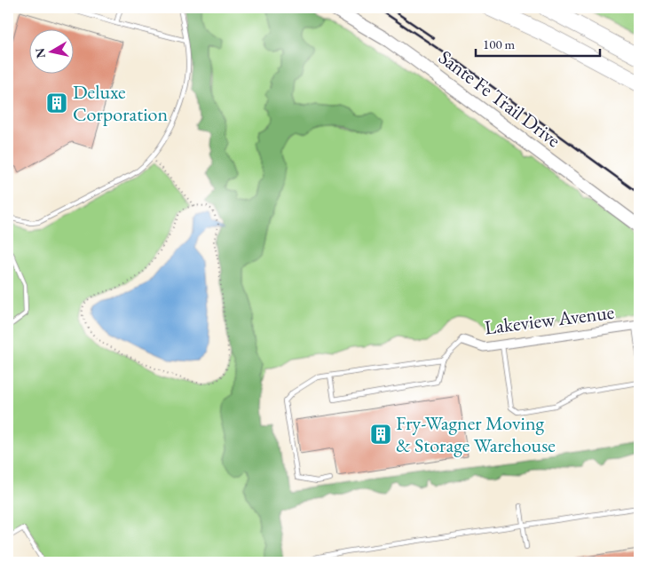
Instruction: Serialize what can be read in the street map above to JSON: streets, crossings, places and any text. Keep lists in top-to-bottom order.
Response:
{
  "streets": {
    "main road": ["Sante Fe Trail Drive"],
    "street": ["Lakeview Avenue"]
  },
  "places": {
    "building": ["Deluxe Corporation", "Fry-Wagner Moving & Storage Warehouse"]
  },
  "scale_bar": "100 m",
  "north": "left"
}
